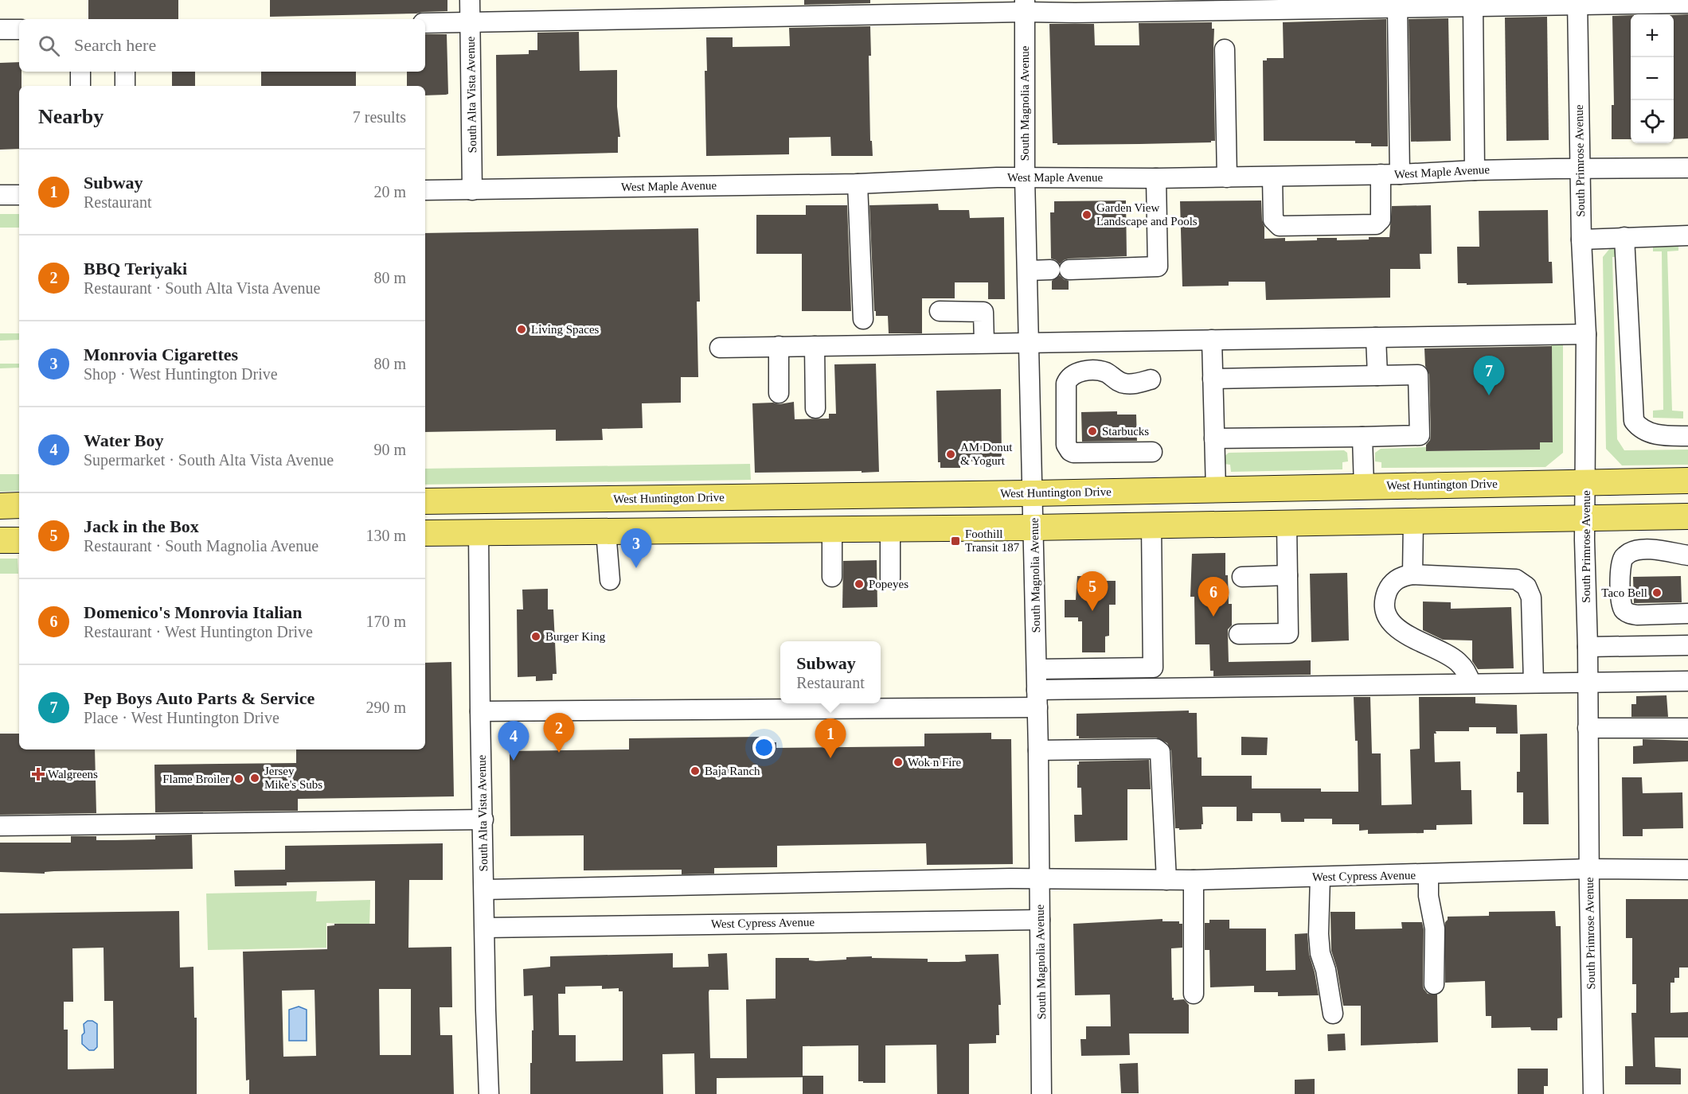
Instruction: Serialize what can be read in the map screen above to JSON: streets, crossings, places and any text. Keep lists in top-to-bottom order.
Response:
{
  "streets": {
    "main road": ["West Huntington Drive"],
    "street": [
      "South Alta Vista Avenue",
      "South Magnolia Avenue",
      "South Primrose Avenue",
      "West Maple Avenue",
      "West Cypress Avenue"
    ]
  },
  "crossings": [
    ["South Alta Vista Avenue", "West Maple Avenue"],
    ["South Alta Vista Avenue", "West Cypress Avenue"],
    ["South Magnolia Avenue", "West Maple Avenue"],
    ["South Magnolia Avenue", "West Huntington Drive"],
    ["South Magnolia Avenue", "West Cypress Avenue"],
    ["South Primrose Avenue", "West Maple Avenue"],
    ["South Primrose Avenue", "West Huntington Drive"],
    ["South Primrose Avenue", "West Cypress Avenue"]
  ],
  "places": {
    "other": [
      "Garden View Landscape and Pools",
      "Living Spaces",
      "Starbucks",
      "AM Donut & Yogurt",
      "Popeyes",
      "Taco Bell",
      "Burger King",
      "Wok n Fire",
      "Baja Ranch",
      "Jersey Mike's Subs",
      "Flame Broiler"
    ],
    "transit": ["Foothill Transit 187"],
    "health": ["Walgreens"]
  },
  "page": {
    "map_buttons": ["+", "−"],
    "search": "Search here",
    "heading": ["Nearby", "7 results"],
    "list": [
      {
        "mark": "1",
        "name": "Subway",
        "note": "Restaurant",
        "value": "20 m"
      },
      {
        "mark": "2",
        "name": "BBQ Teriyaki",
        "note": "Restaurant · South Alta Vista Avenue",
        "value": "80 m"
      },
      {
        "mark": "3",
        "name": "Monrovia Cigarettes",
        "note": "Shop · West Huntington Drive",
        "value": "80 m"
      },
      {
        "mark": "4",
        "name": "Water Boy",
        "note": "Supermarket · South Alta Vista Avenue",
        "value": "90 m"
      },
      {
        "mark": "5",
        "name": "Jack in the Box",
        "note": "Restaurant · South Magnolia Avenue",
        "value": "130 m"
      },
      {
        "mark": "6",
        "name": "Domenico's Monrovia Italian",
        "note": "Restaurant · West Huntington Drive",
        "value": "170 m"
      },
      {
        "mark": "7",
        "name": "Pep Boys Auto Parts & Service",
        "note": "Place · West Huntington Drive",
        "value": "290 m"
      }
    ],
    "pins": [
      "7",
      "3",
      "5",
      "6",
      "2",
      "1",
      "4"
    ],
    "popup": ["Subway", "Restaurant"]
  }
}
